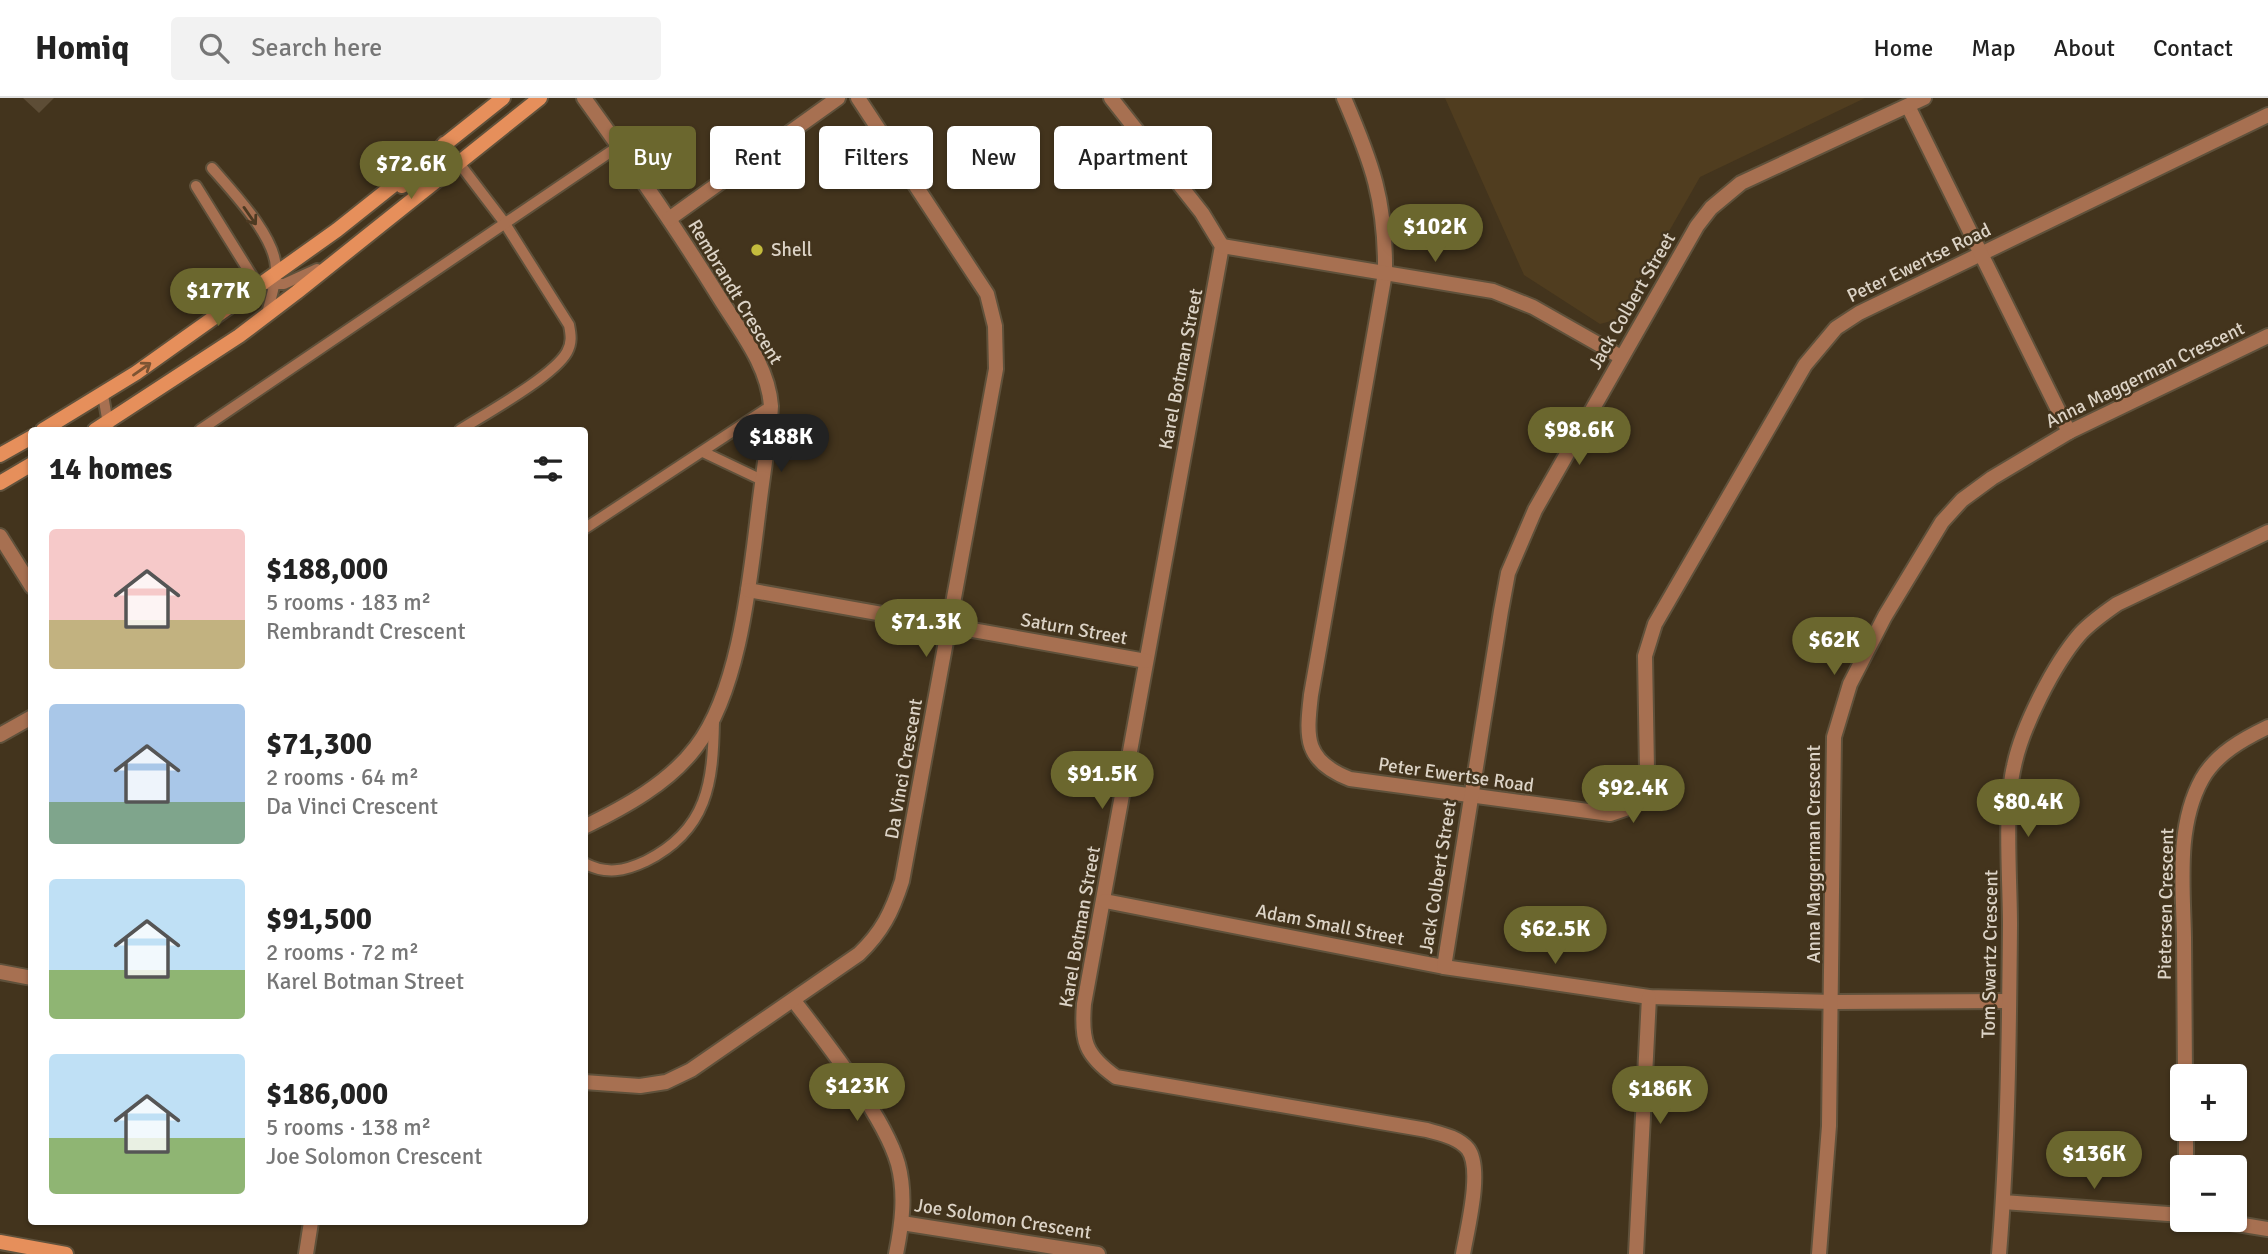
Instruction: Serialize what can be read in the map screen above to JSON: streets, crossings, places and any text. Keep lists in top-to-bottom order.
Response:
{
  "streets": {
    "street": [
      "Peter Ewertse Road",
      "Rembrandt Crescent",
      "Jack Colbert Street",
      "Karel Botman Street",
      "Anna Maggerman Crescent",
      "Saturn Street",
      "Da Vinci Crescent",
      "Pietersen Crescent",
      "Adam Small Street",
      "Tom Swartz Crescent",
      "Joe Solomon Crescent"
    ]
  },
  "crossings": [
    ["Peter Ewertse Road", "Jack Colbert Street"],
    ["Rembrandt Crescent", "Saturn Street"],
    ["Jack Colbert Street", "Adam Small Street"],
    ["Karel Botman Street", "Saturn Street"],
    ["Karel Botman Street", "Adam Small Street"],
    ["Anna Maggerman Crescent", "Adam Small Street"],
    ["Saturn Street", "Da Vinci Crescent"],
    ["Adam Small Street", "Tom Swartz Crescent"]
  ],
  "places": ["Shell"],
  "page": {
    "header": "Homiq",
    "search": "Search here",
    "nav": [
      "Home",
      "Map",
      "About",
      "Contact"
    ],
    "chip": [
      "Buy",
      "Rent",
      "Filters",
      "New",
      "Apartment"
    ],
    "price": [
      "$72.6K",
      "$102K",
      "$177K",
      "$98.6K",
      "$188K",
      "$71.3K",
      "$62K",
      "$91.5K",
      "$92.4K",
      "$80.4K",
      "$62.5K",
      "$123K",
      "$186K",
      "$136K"
    ],
    "heading": "14 homes",
    "list": [
      {
        "name": "$188,000",
        "note": "5 rooms · 183 m² · Rembrandt Crescent"
      },
      {
        "name": "$71,300",
        "note": "2 rooms · 64 m² · Da Vinci Crescent"
      },
      {
        "name": "$91,500",
        "note": "2 rooms · 72 m² · Karel Botman Street"
      },
      {
        "name": "$186,000",
        "note": "5 rooms · 138 m² · Joe Solomon Crescent"
      }
    ],
    "map_buttons": ["+", "−"]
  }
}
